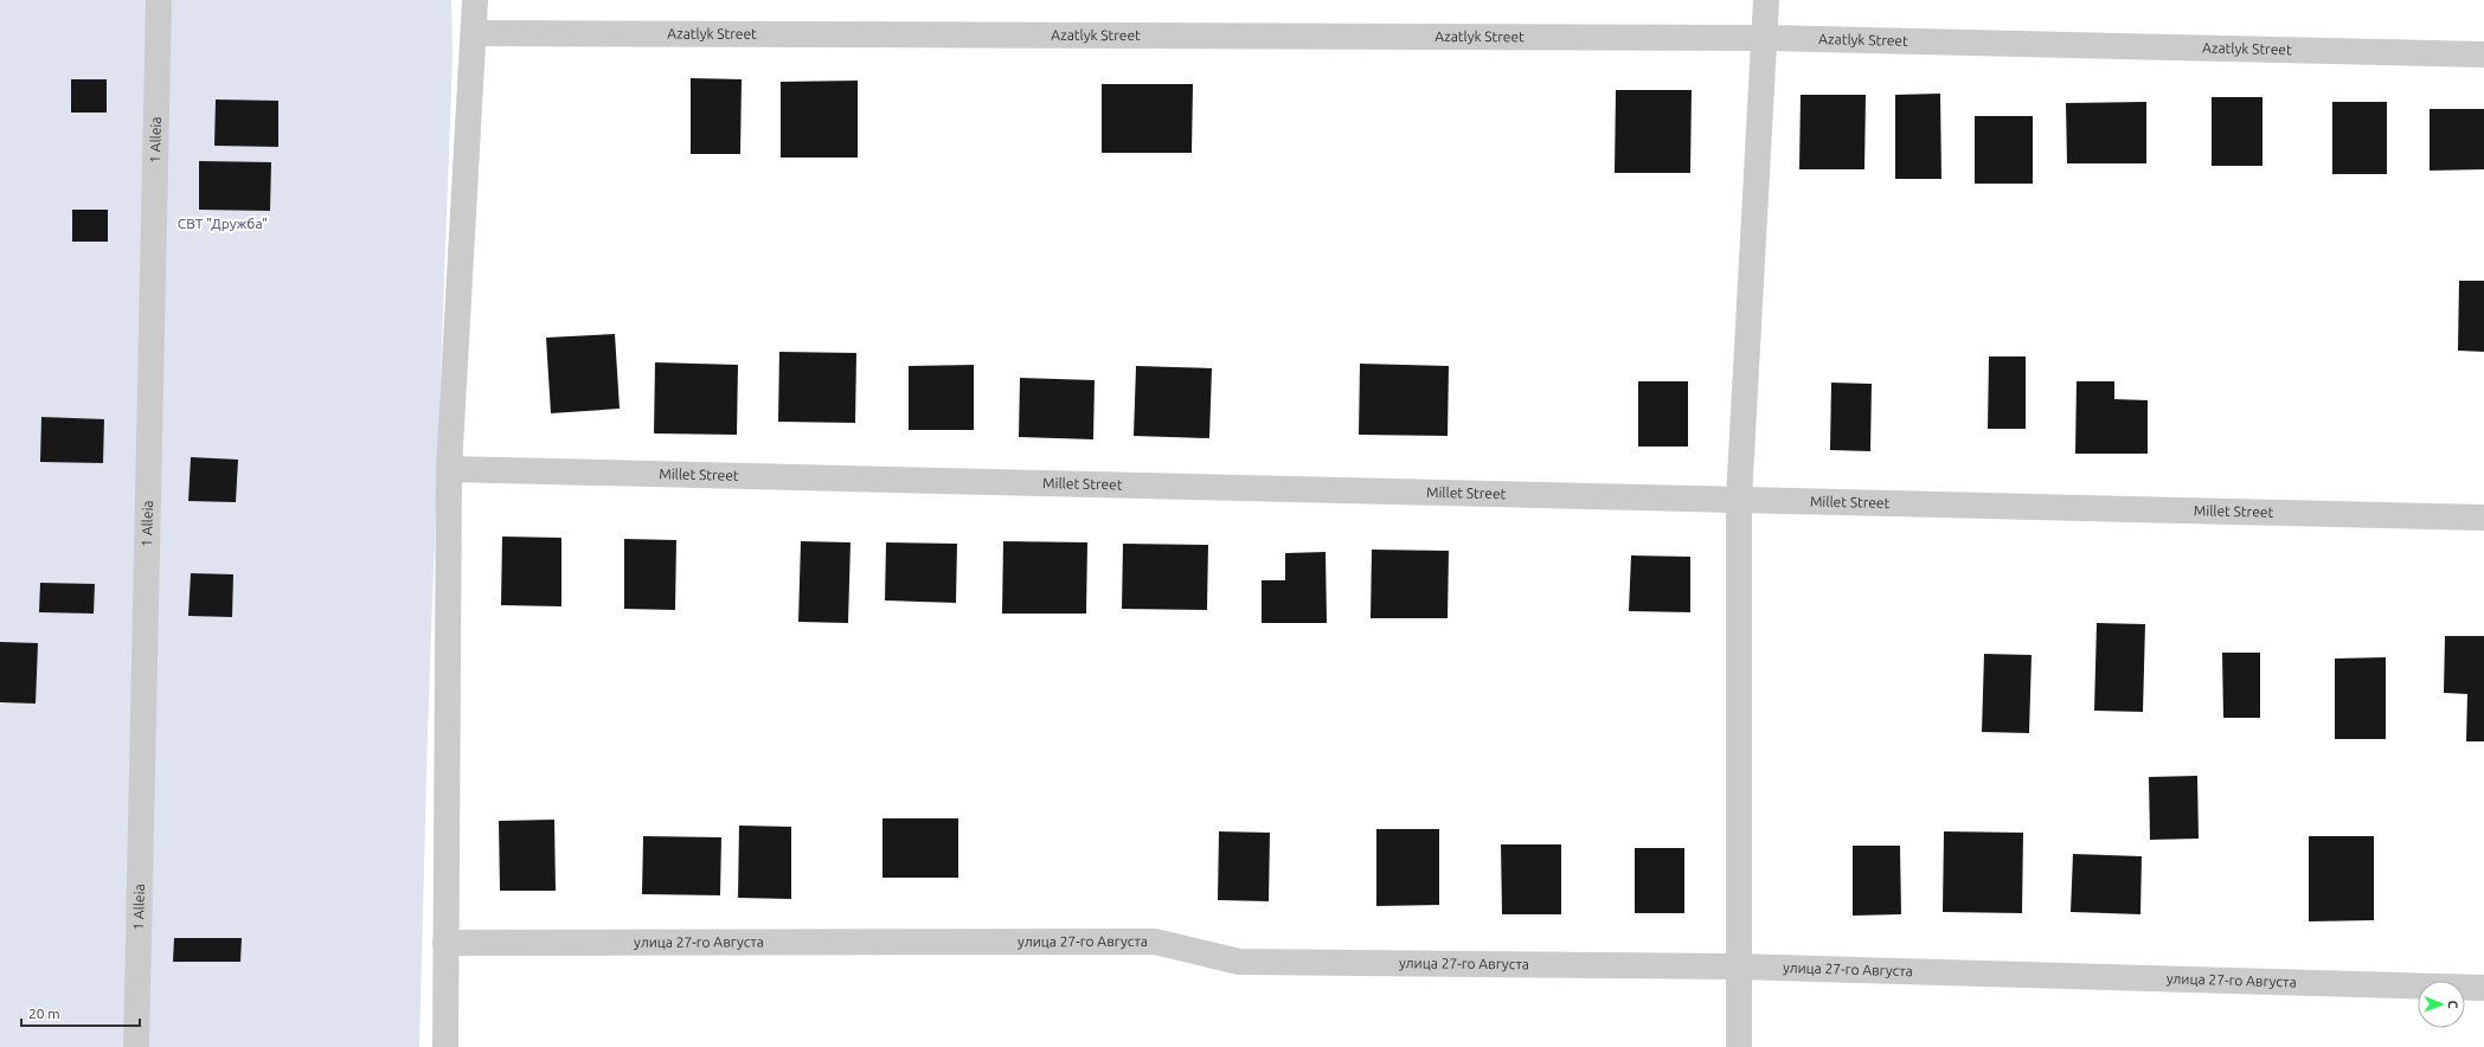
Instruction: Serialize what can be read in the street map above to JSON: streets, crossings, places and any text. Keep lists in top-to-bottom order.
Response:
{
  "streets": {
    "street": [
      "Azatlyk Street",
      "1 Alleia",
      "Millet Street",
      "улица 27-го Августа"
    ]
  },
  "parks": ["СВТ \"Дружба\""],
  "scale_bar": "20 m",
  "north": "right"
}
